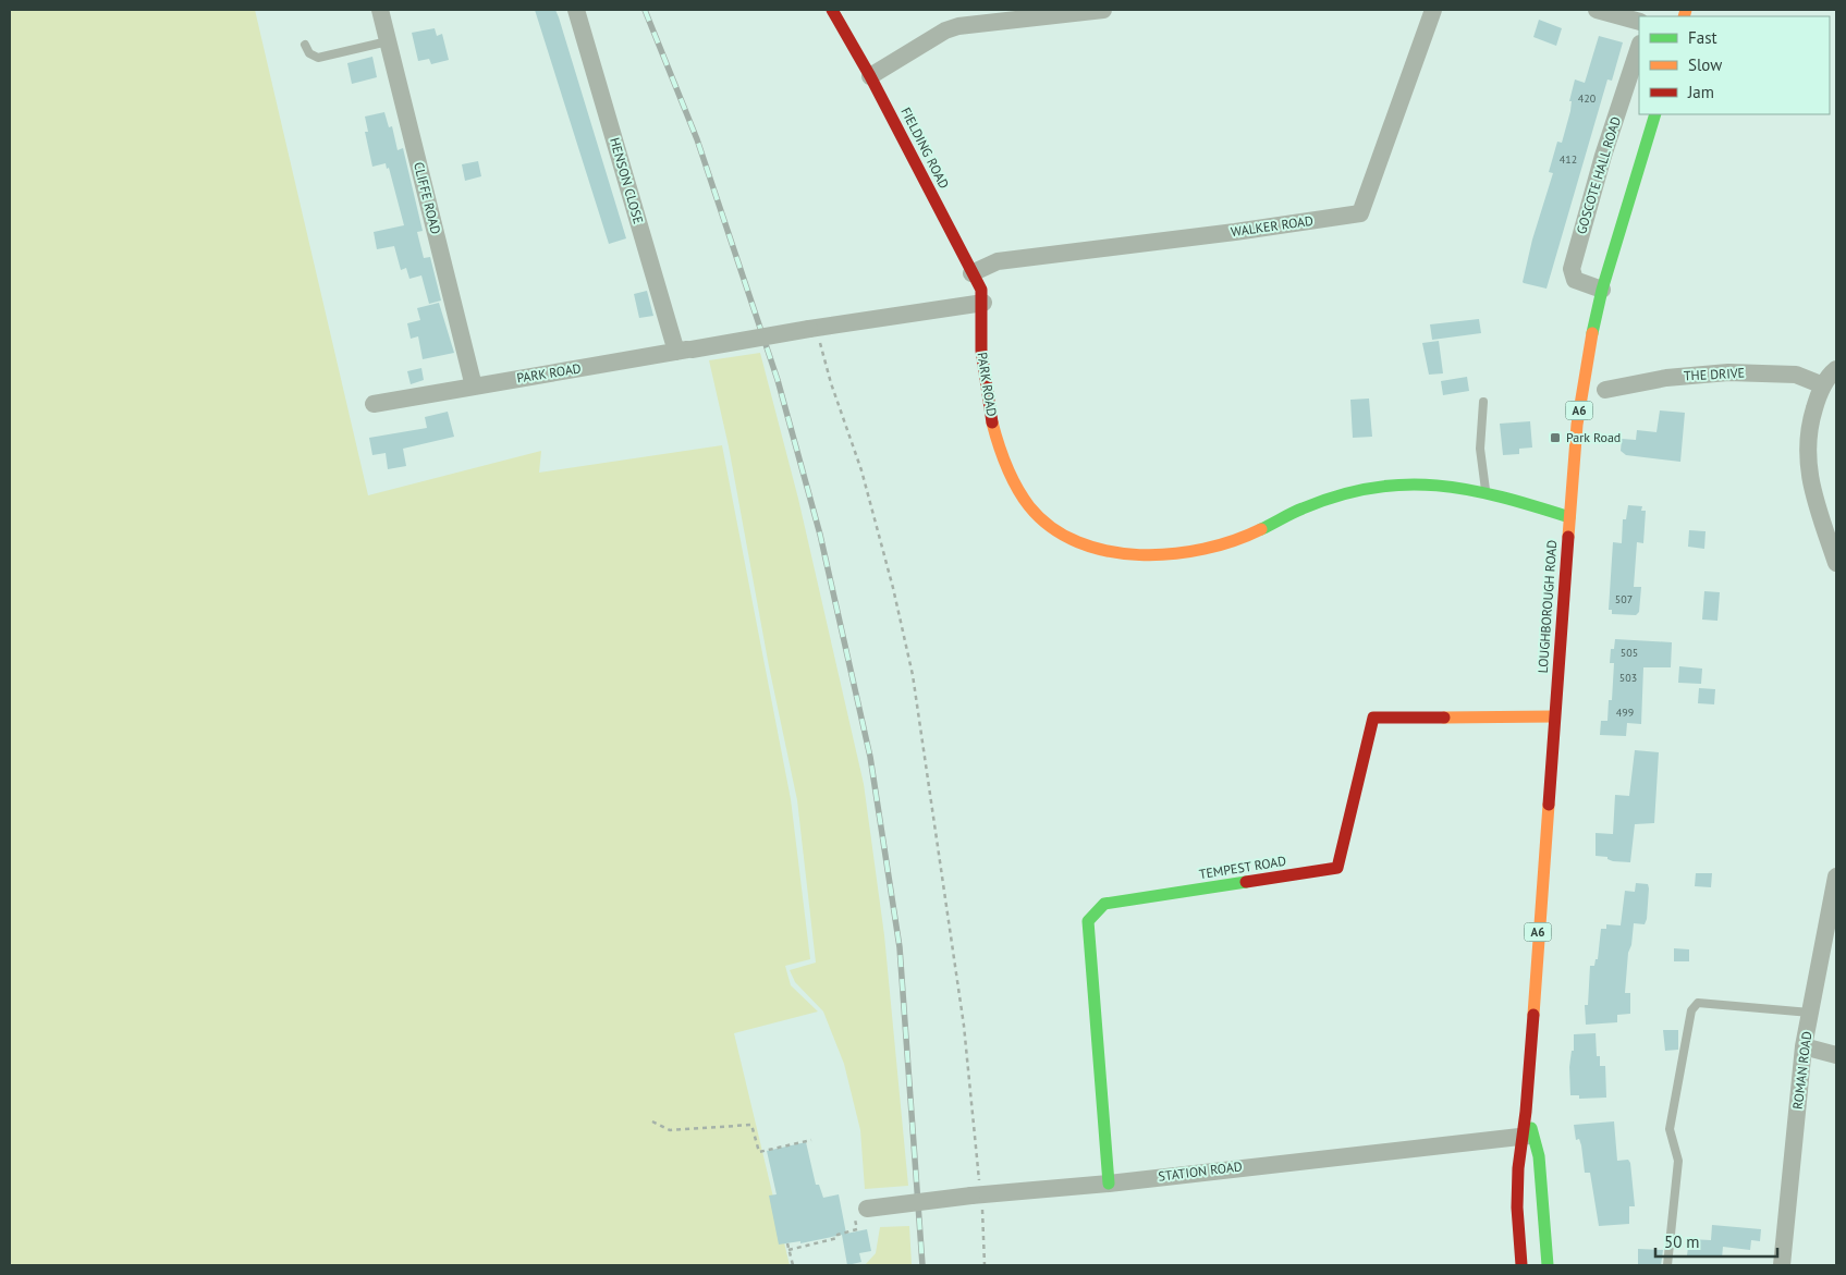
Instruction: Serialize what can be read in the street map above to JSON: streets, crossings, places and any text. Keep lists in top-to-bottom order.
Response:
{
  "streets": {
    "main road": [
      "FIELDING ROAD",
      "PARK ROAD",
      "A6",
      "LOUGHBOROUGH ROAD",
      "TEMPEST ROAD"
    ],
    "street": [
      "GOSCOTE HALL ROAD",
      "HENSON CLOSE",
      "CLIFFE ROAD",
      "WALKER ROAD",
      "THE DRIVE",
      "ROMAN ROAD",
      "STATION ROAD"
    ]
  },
  "crossings": [
    ["FIELDING ROAD", "WALKER ROAD"],
    ["FIELDING ROAD", "PARK ROAD"],
    ["GOSCOTE HALL ROAD", "LOUGHBOROUGH ROAD"],
    ["HENSON CLOSE", "PARK ROAD"],
    ["CLIFFE ROAD", "PARK ROAD"],
    ["PARK ROAD", "LOUGHBOROUGH ROAD"],
    ["LOUGHBOROUGH ROAD", "TEMPEST ROAD"],
    ["LOUGHBOROUGH ROAD", "STATION ROAD"],
    ["TEMPEST ROAD", "STATION ROAD"]
  ],
  "places": {
    "transit": ["Park Road"]
  },
  "house_numbers": [
    "420",
    "412",
    "507",
    "505",
    "503",
    "499"
  ],
  "legend": ["Fast", "Slow", "Jam"],
  "scale_bar": "50 m"
}
